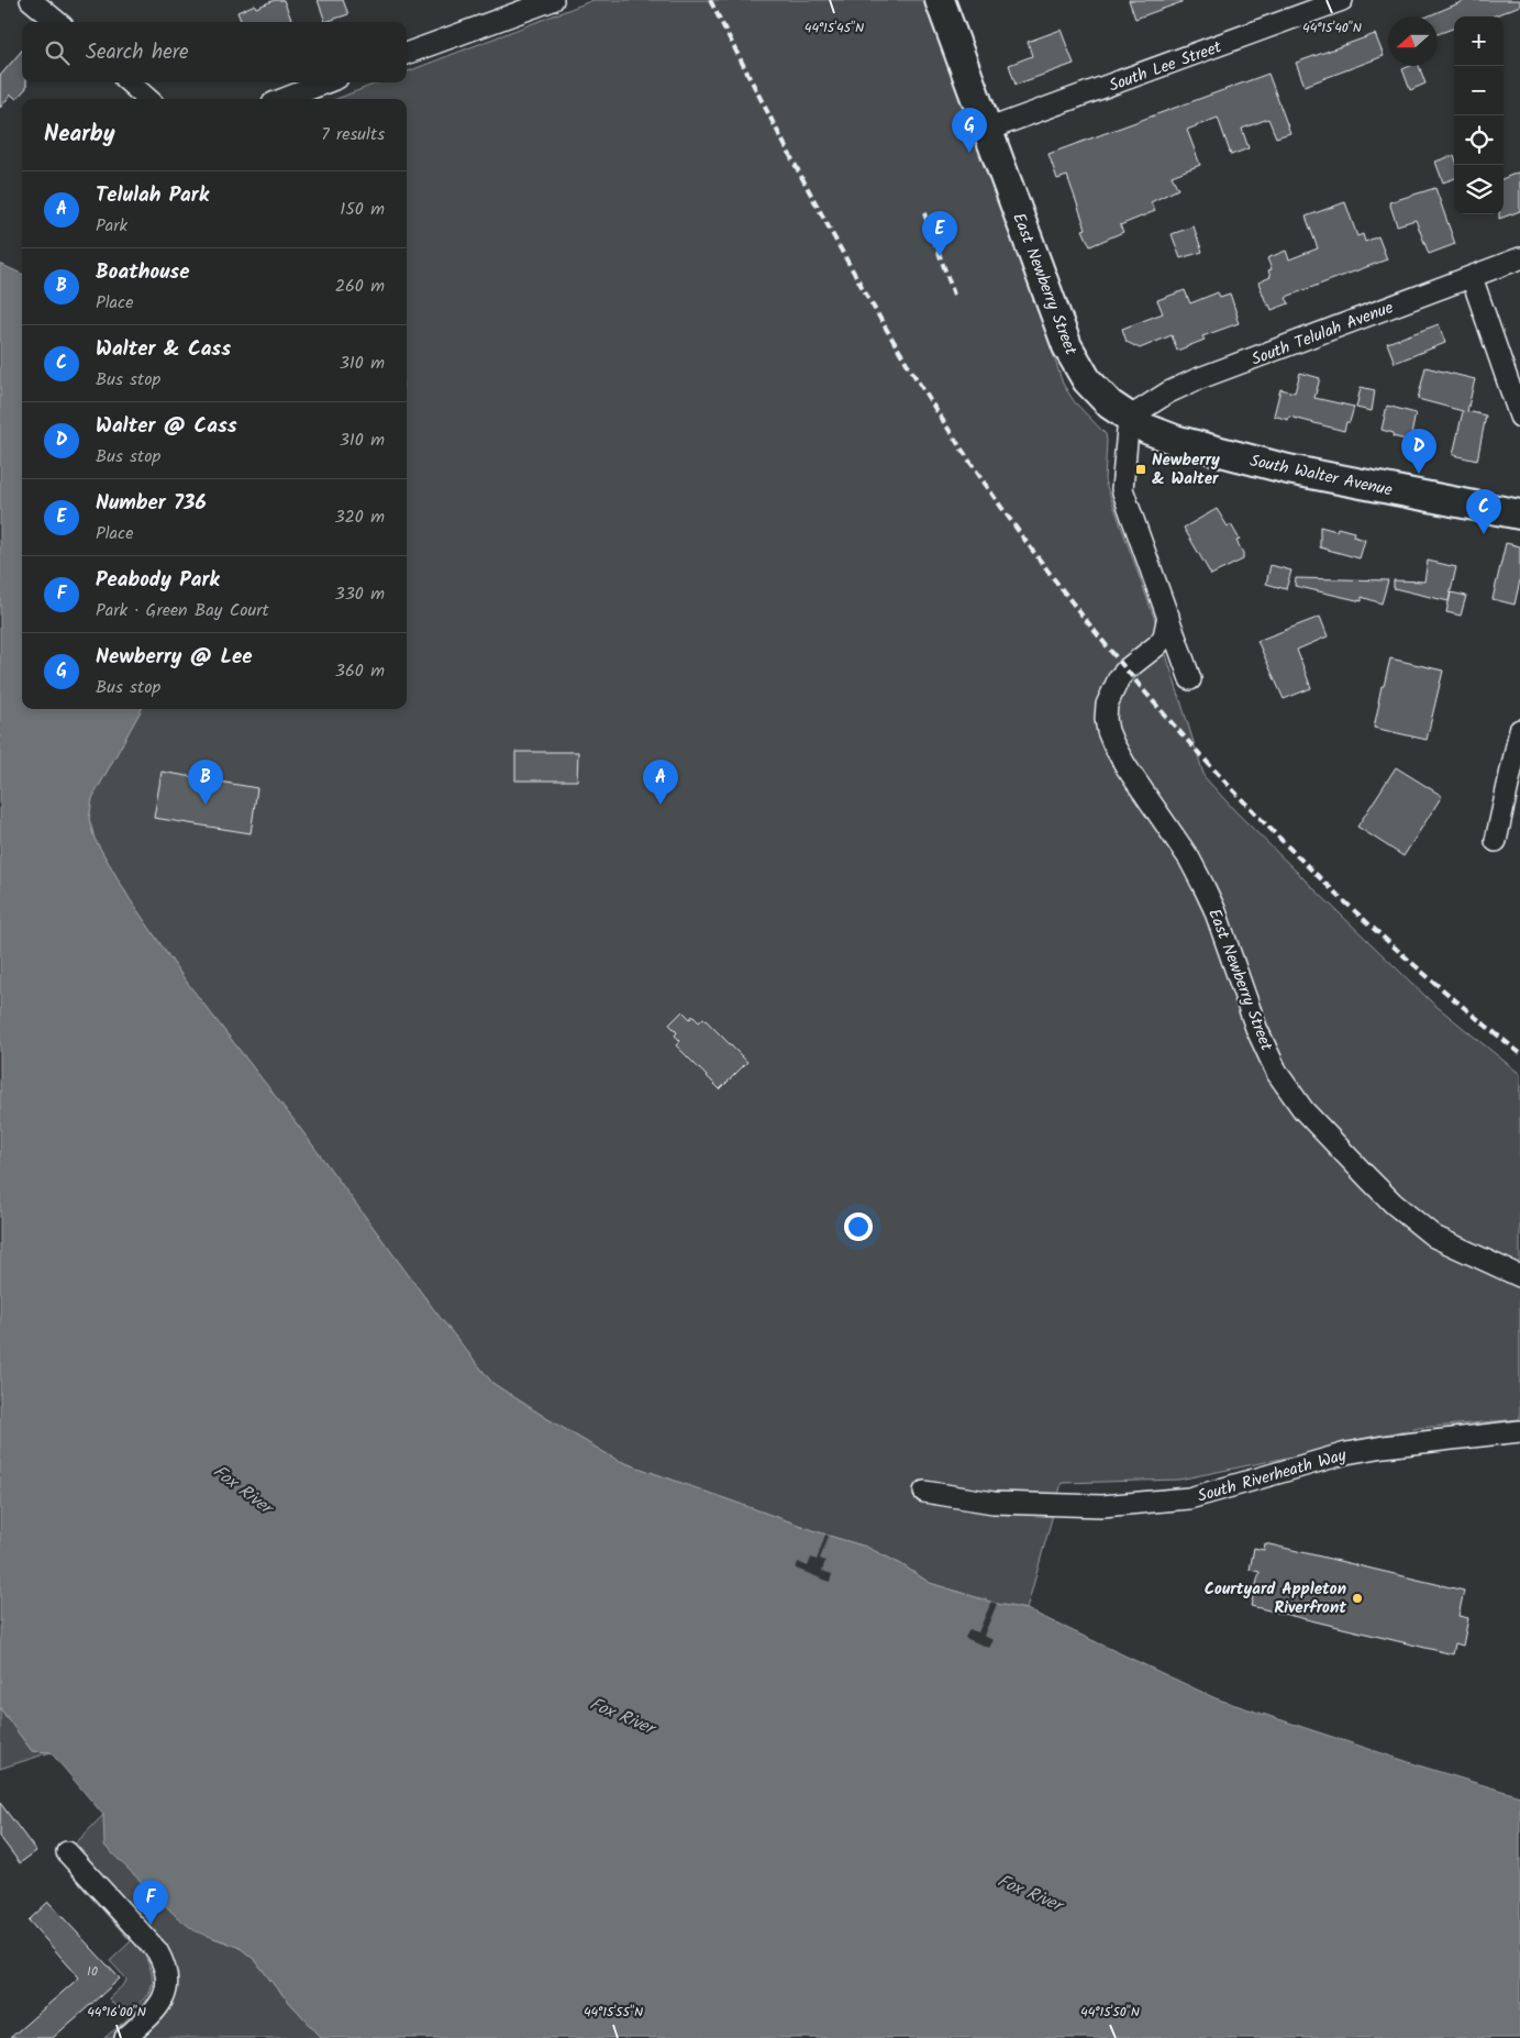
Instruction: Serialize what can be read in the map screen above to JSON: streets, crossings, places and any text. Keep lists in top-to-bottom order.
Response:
{
  "streets": {
    "main road": ["East Newberry Street", "South Walter Avenue"],
    "street": ["South Lee Street", "South Telulah Avenue", "South Riverheath Way"]
  },
  "crossings": [
    ["South Lee Street", "East Newberry Street"],
    ["East Newberry Street", "South Telulah Avenue"],
    ["East Newberry Street", "South Walter Avenue"],
    ["South Telulah Avenue", "South Walter Avenue"]
  ],
  "water": ["Fox River"],
  "places": {
    "transit": ["Newberry & Walter"],
    "other": ["Courtyard Appleton Riverfront"]
  },
  "house_numbers": ["10"],
  "north": "left",
  "page": {
    "map_buttons": ["+", "−"],
    "search": "Search here",
    "heading": ["Nearby", "7 results"],
    "pins": [
      "G",
      "E",
      "D",
      "C",
      "A",
      "B",
      "F"
    ],
    "list": [
      {
        "mark": "A",
        "name": "Telulah Park",
        "note": "Park",
        "value": "150 m"
      },
      {
        "mark": "B",
        "name": "Boathouse",
        "note": "Place",
        "value": "260 m"
      },
      {
        "mark": "C",
        "name": "Walter & Cass",
        "note": "Bus stop",
        "value": "310 m"
      },
      {
        "mark": "D",
        "name": "Walter @ Cass",
        "note": "Bus stop",
        "value": "310 m"
      },
      {
        "mark": "E",
        "name": "Number 736",
        "note": "Place",
        "value": "320 m"
      },
      {
        "mark": "F",
        "name": "Peabody Park",
        "note": "Park · Green Bay Court",
        "value": "330 m"
      },
      {
        "mark": "G",
        "name": "Newberry @ Lee",
        "note": "Bus stop",
        "value": "360 m"
      }
    ]
  },
  "coordinates": [
    "44°15'45\"N",
    "44°15'40\"N",
    "44°16'00\"N",
    "44°15'55\"N",
    "44°15'50\"N"
  ]
}
